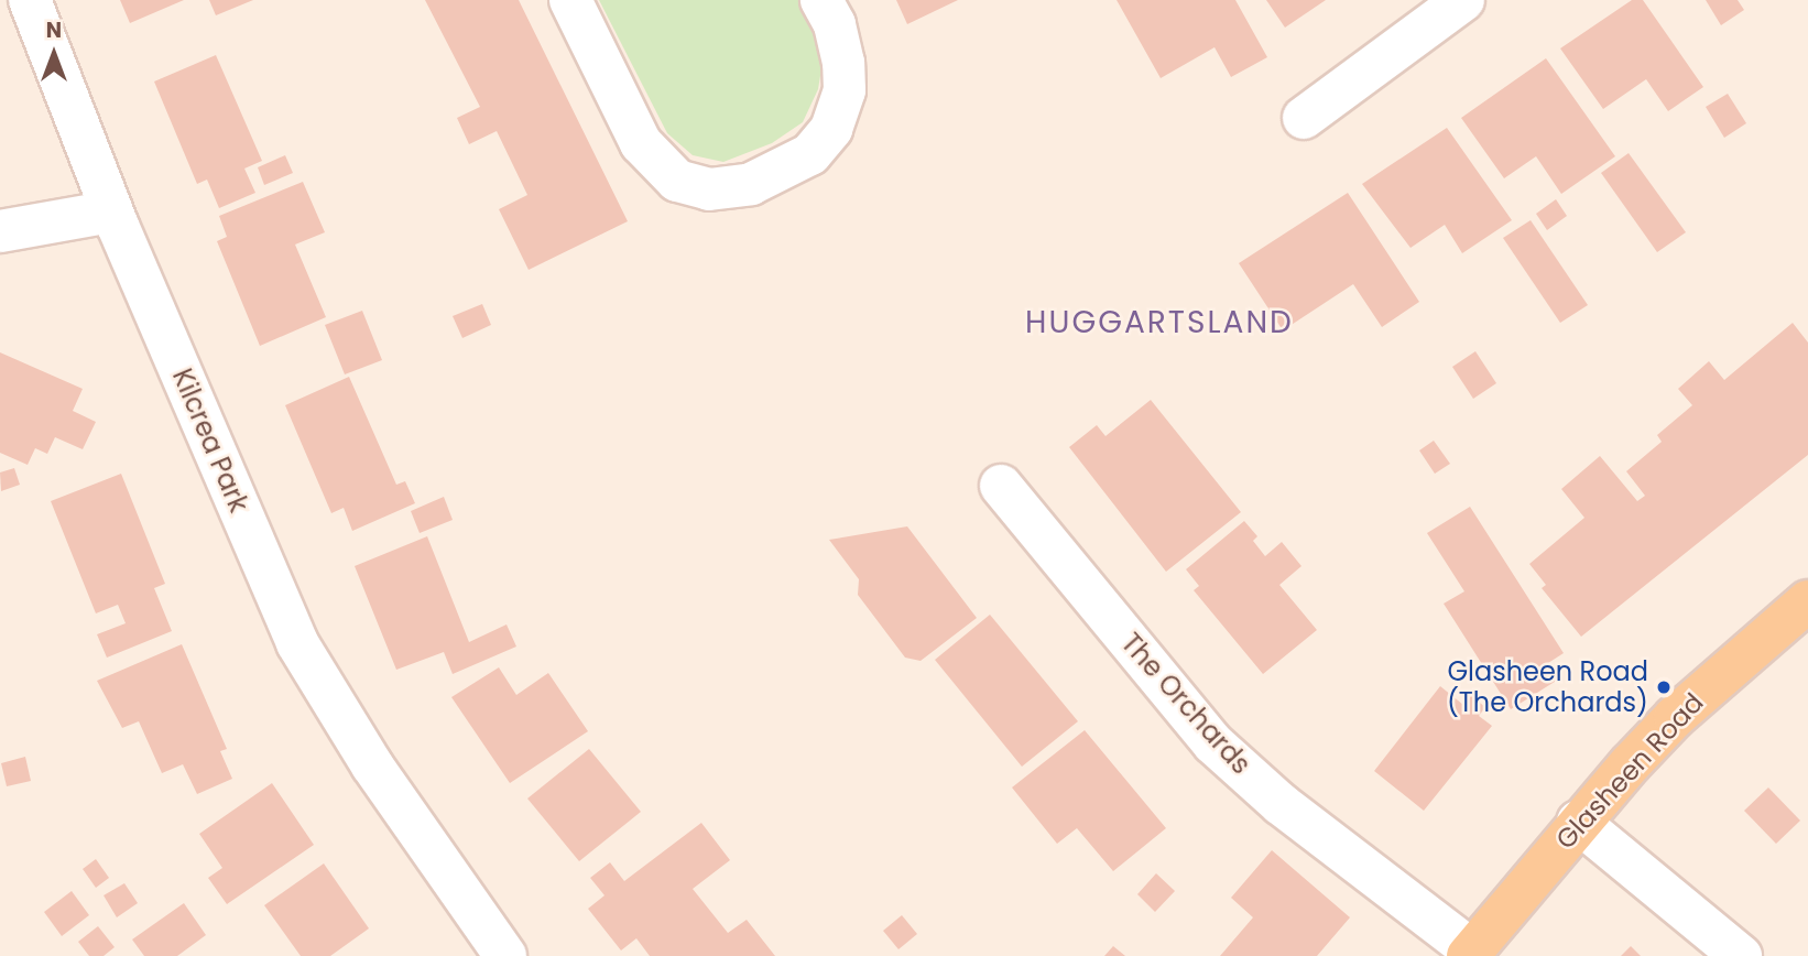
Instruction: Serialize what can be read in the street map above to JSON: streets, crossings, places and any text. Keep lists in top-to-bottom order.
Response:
{
  "streets": {
    "main road": ["Glasheen Road"],
    "street": ["Kilcrea Park", "The Orchards"]
  },
  "crossings": [
    ["The Orchards", "Glasheen Road"]
  ],
  "districts": ["HUGGARTSLAND"],
  "places": ["Glasheen Road (The Orchards)"],
  "north": "top"
}
